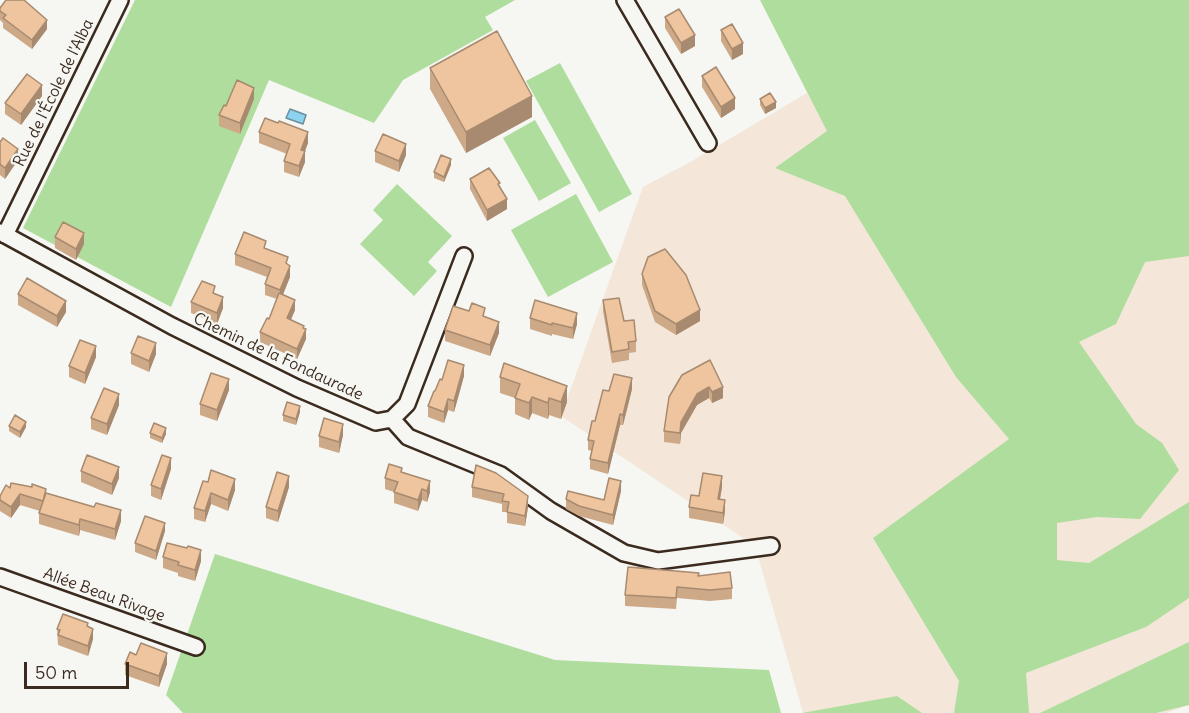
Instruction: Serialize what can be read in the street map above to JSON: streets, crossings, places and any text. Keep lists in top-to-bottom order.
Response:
{
  "streets": {
    "street": ["Rue de l'École de l'Alba", "Chemin de la Fondaurade", "Allée Beau Rivage"]
  },
  "crossings": [
    ["Rue de l'École de l'Alba", "Chemin de la Fondaurade"]
  ],
  "scale_bar": "50 m"
}
